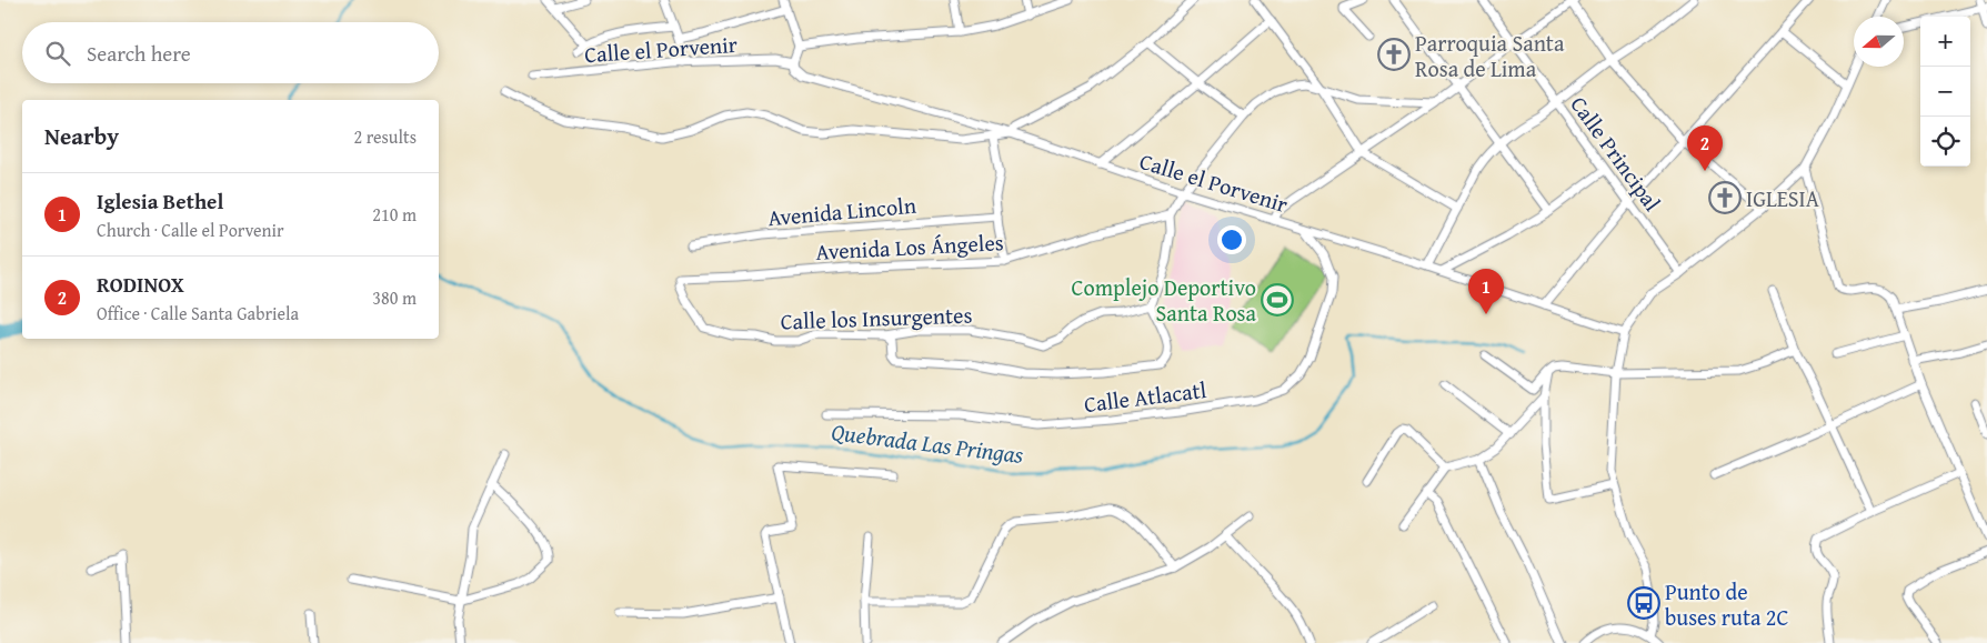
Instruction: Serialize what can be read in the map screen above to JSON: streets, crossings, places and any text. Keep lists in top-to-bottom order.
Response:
{
  "streets": {
    "street": [
      "Calle el Porvenir",
      "Calle Principal",
      "Avenida Lincoln",
      "Avenida Los Ángeles",
      "Calle los Insurgentes",
      "Calle Atlacatl"
    ]
  },
  "crossings": [
    ["Calle el Porvenir", "Calle Atlacatl"],
    ["Avenida Los Ángeles", "Calle los Insurgentes"]
  ],
  "water": ["Quebrada Las Pringas"],
  "places": {
    "church": ["Parroquia Santa Rosa de Lima", "IGLESIA"],
    "sports": ["Complejo Deportivo Santa Rosa"],
    "bus stop": ["Punto de buses ruta 2C"]
  },
  "north": "left",
  "page": {
    "map_buttons": ["+", "−"],
    "search": "Search here",
    "heading": ["Nearby", "2 results"],
    "pins": ["2", "1"],
    "list": [
      {
        "mark": "1",
        "name": "Iglesia Bethel",
        "note": "Church · Calle el Porvenir",
        "value": "210 m"
      },
      {
        "mark": "2",
        "name": "RODINOX",
        "note": "Office · Calle Santa Gabriela",
        "value": "380 m"
      }
    ]
  }
}
